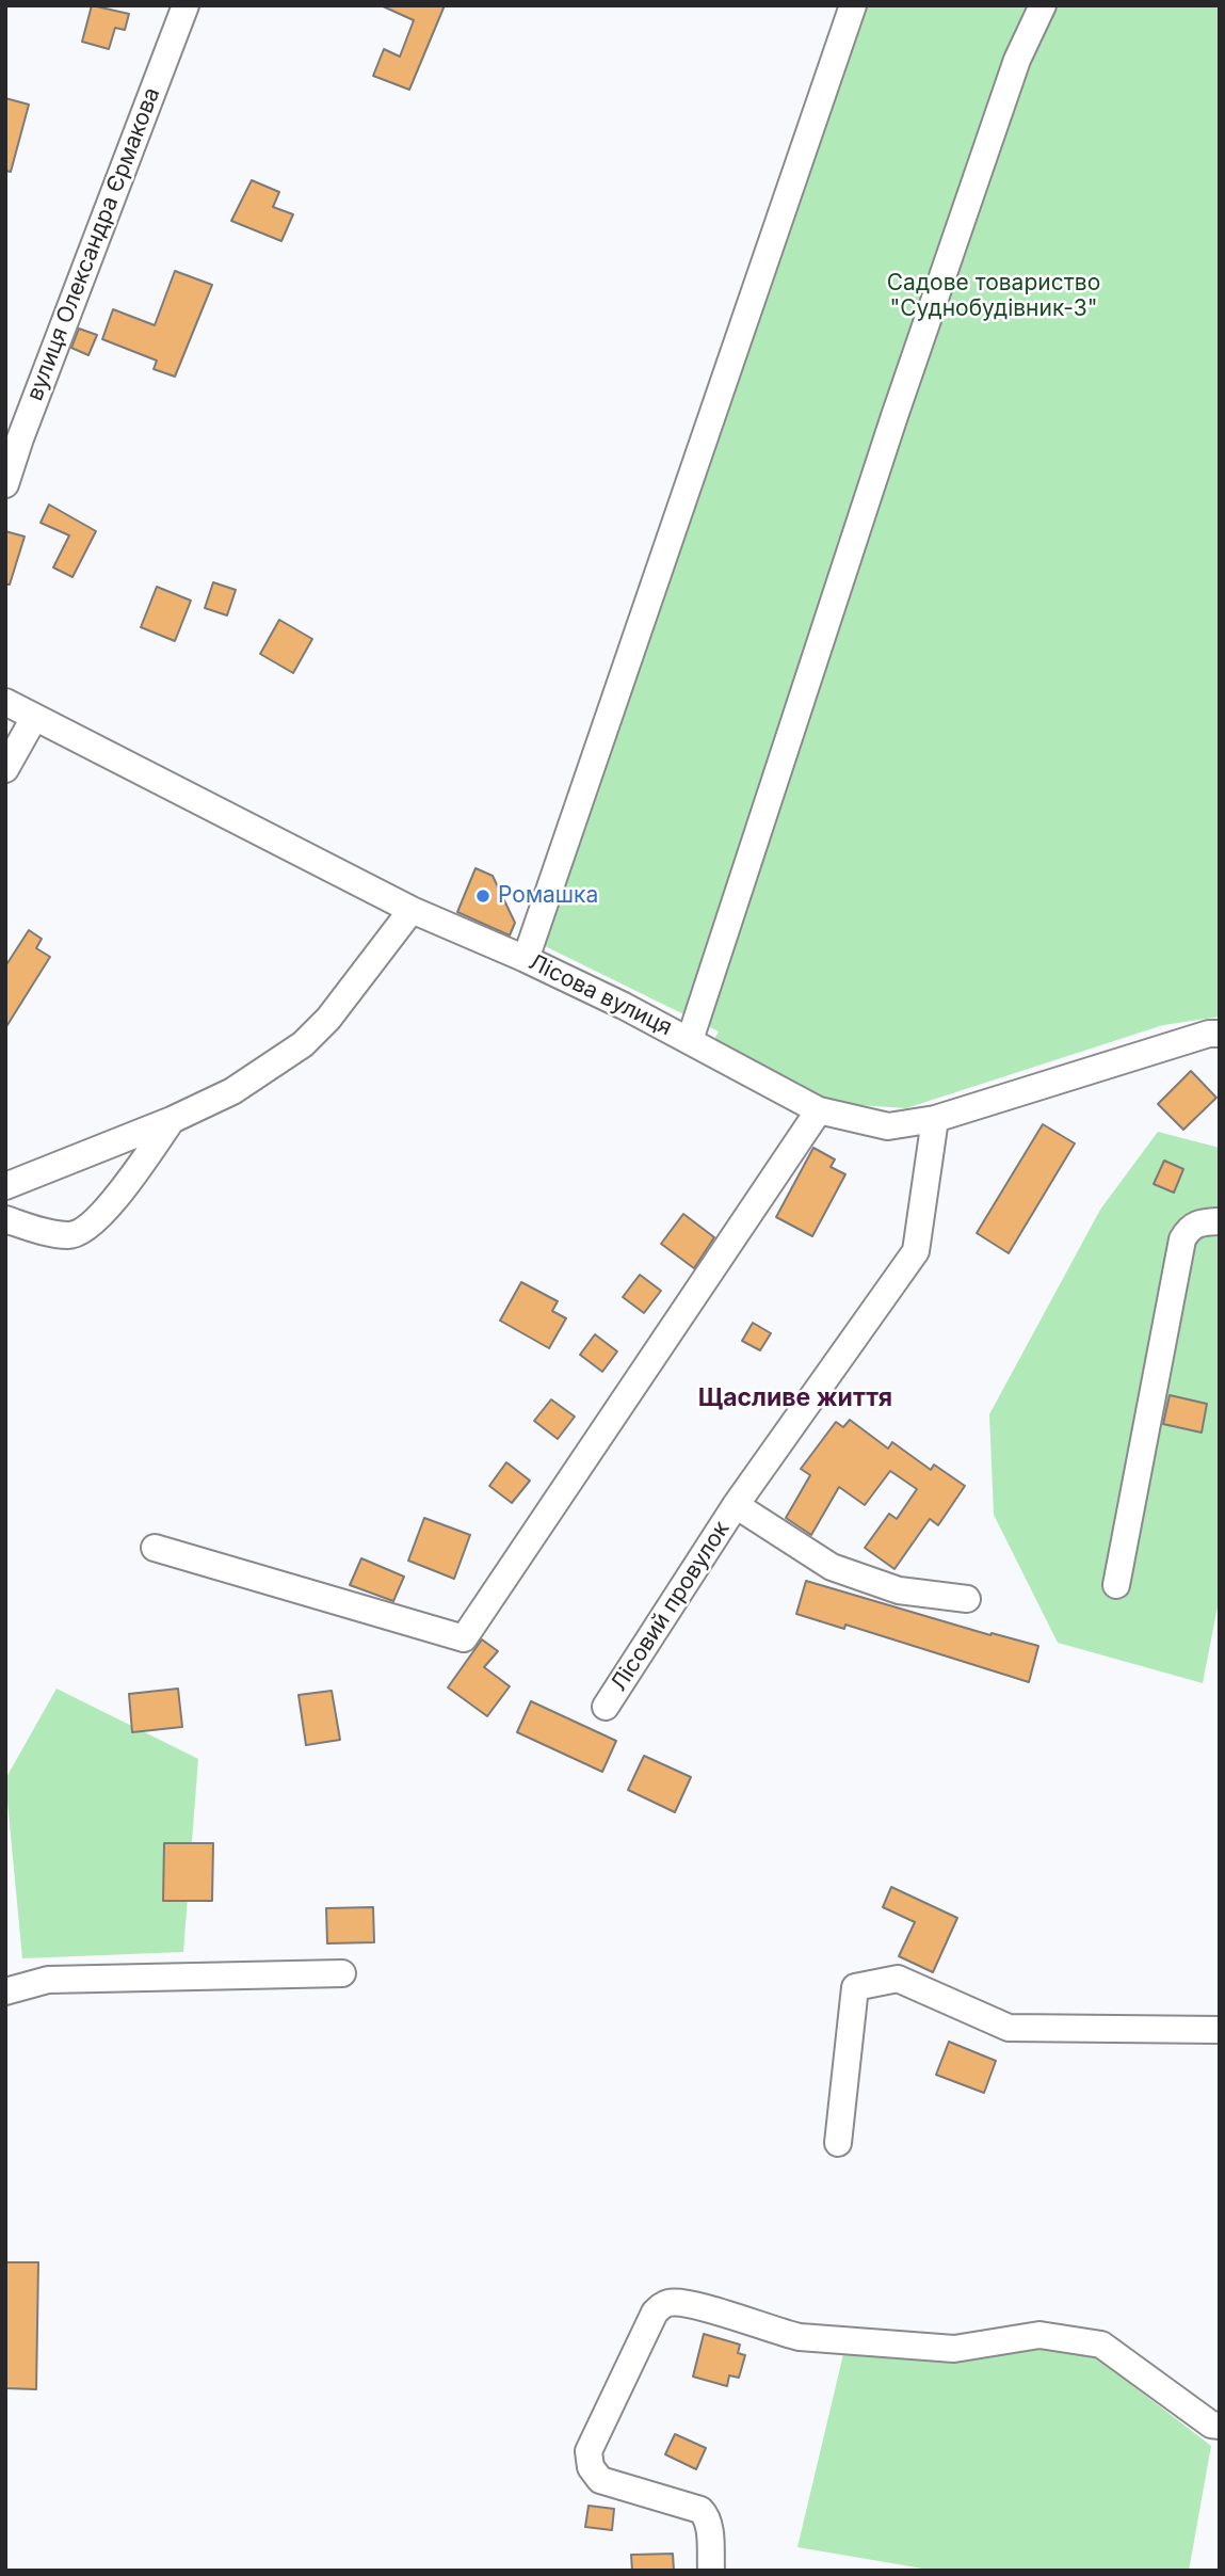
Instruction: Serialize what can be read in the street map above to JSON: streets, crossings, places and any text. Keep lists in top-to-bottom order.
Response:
{
  "streets": {
    "street": ["вулиця Олександра Єрмакова", "Лісова вулиця", "Лісовий провулок"]
  },
  "crossings": [
    ["Лісова вулиця", "Лісовий провулок"]
  ],
  "districts": ["Щасливе життя"],
  "parks": ["Садове товариство \"Суднобудівник-3\""],
  "places": ["Ромашка"]
}
